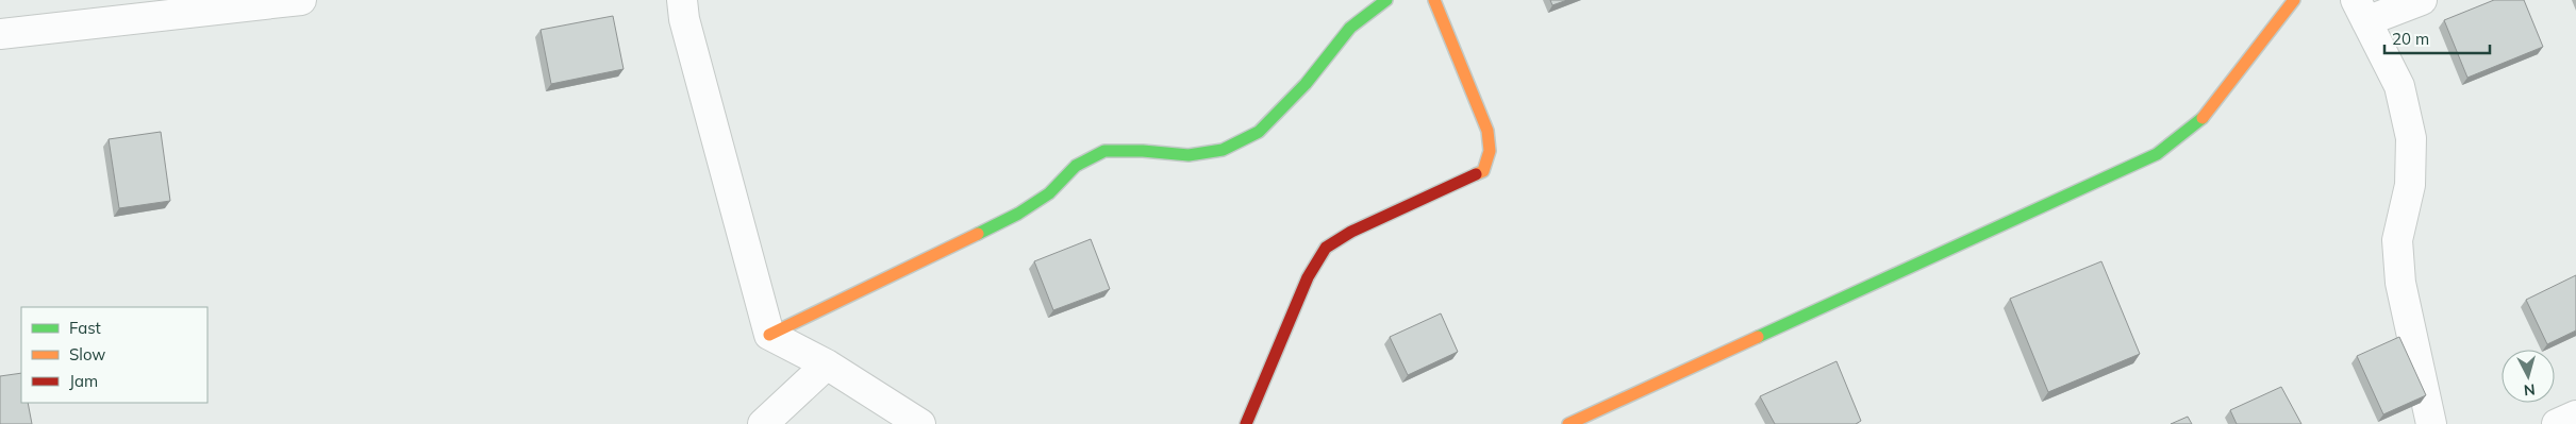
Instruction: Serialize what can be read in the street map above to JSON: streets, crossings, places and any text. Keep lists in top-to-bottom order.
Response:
{
  "legend": ["Fast", "Slow", "Jam"],
  "scale_bar": "20 m",
  "north": "bottom"
}
